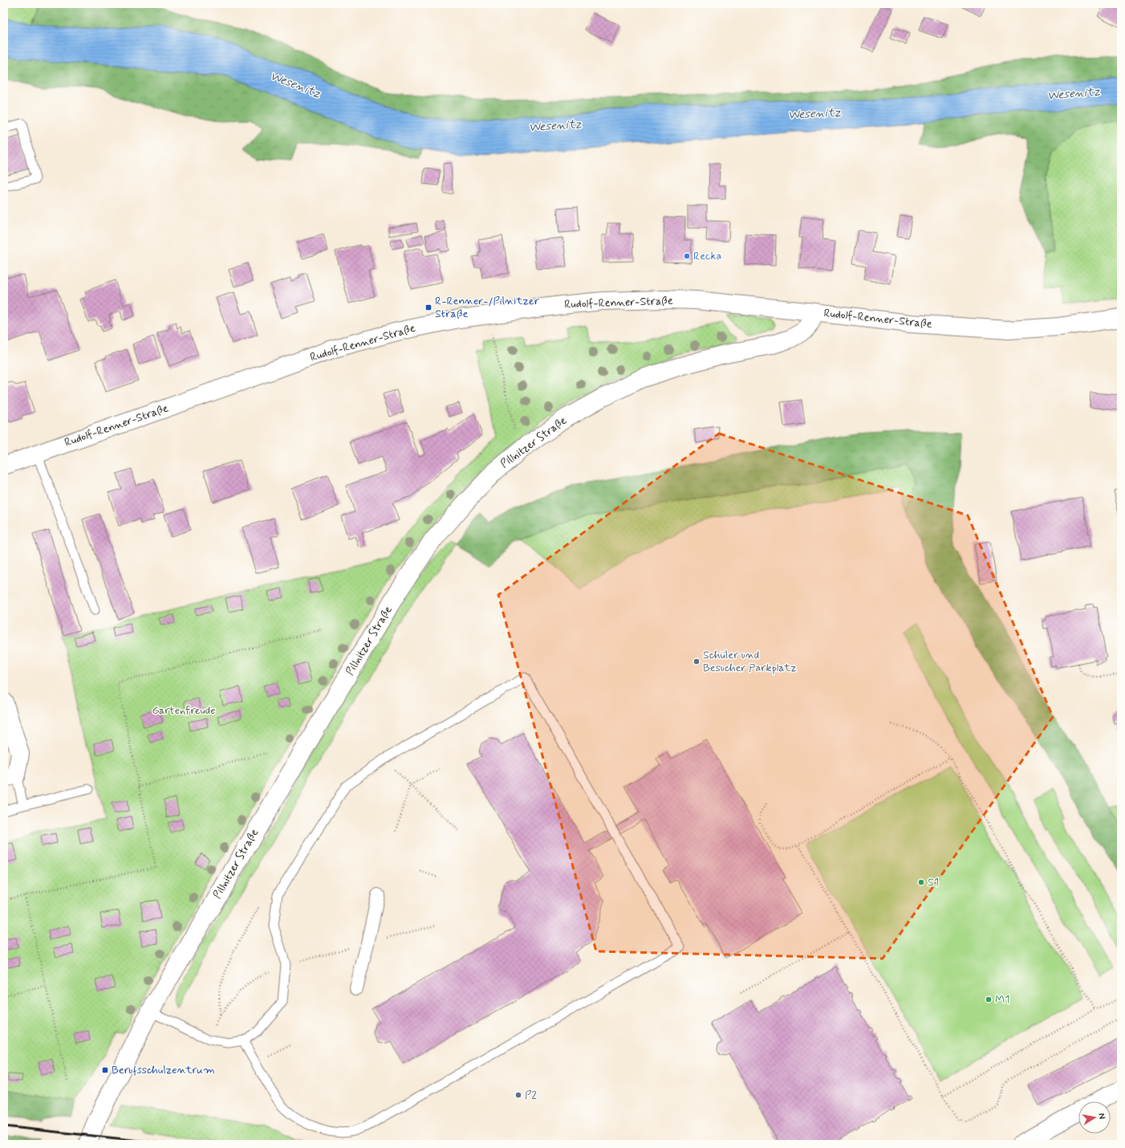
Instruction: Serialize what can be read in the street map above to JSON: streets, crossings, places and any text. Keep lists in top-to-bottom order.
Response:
{
  "streets": {
    "street": ["Rudolf-Renner-Straße", "Pillnitzer Straße"]
  },
  "crossings": [
    ["Rudolf-Renner-Straße", "Pillnitzer Straße"]
  ],
  "water": ["Wesenitz"],
  "parks": ["Gartenfreude"],
  "places": {
    "other": [
      "Recka",
      "Schüler und Besucher Parkplatz",
      "S1",
      "M1",
      "P2"
    ],
    "transit": ["R-Renner-/Pilnitzer Straße", "Berufsschulzentrum"]
  },
  "north": "right"
}
